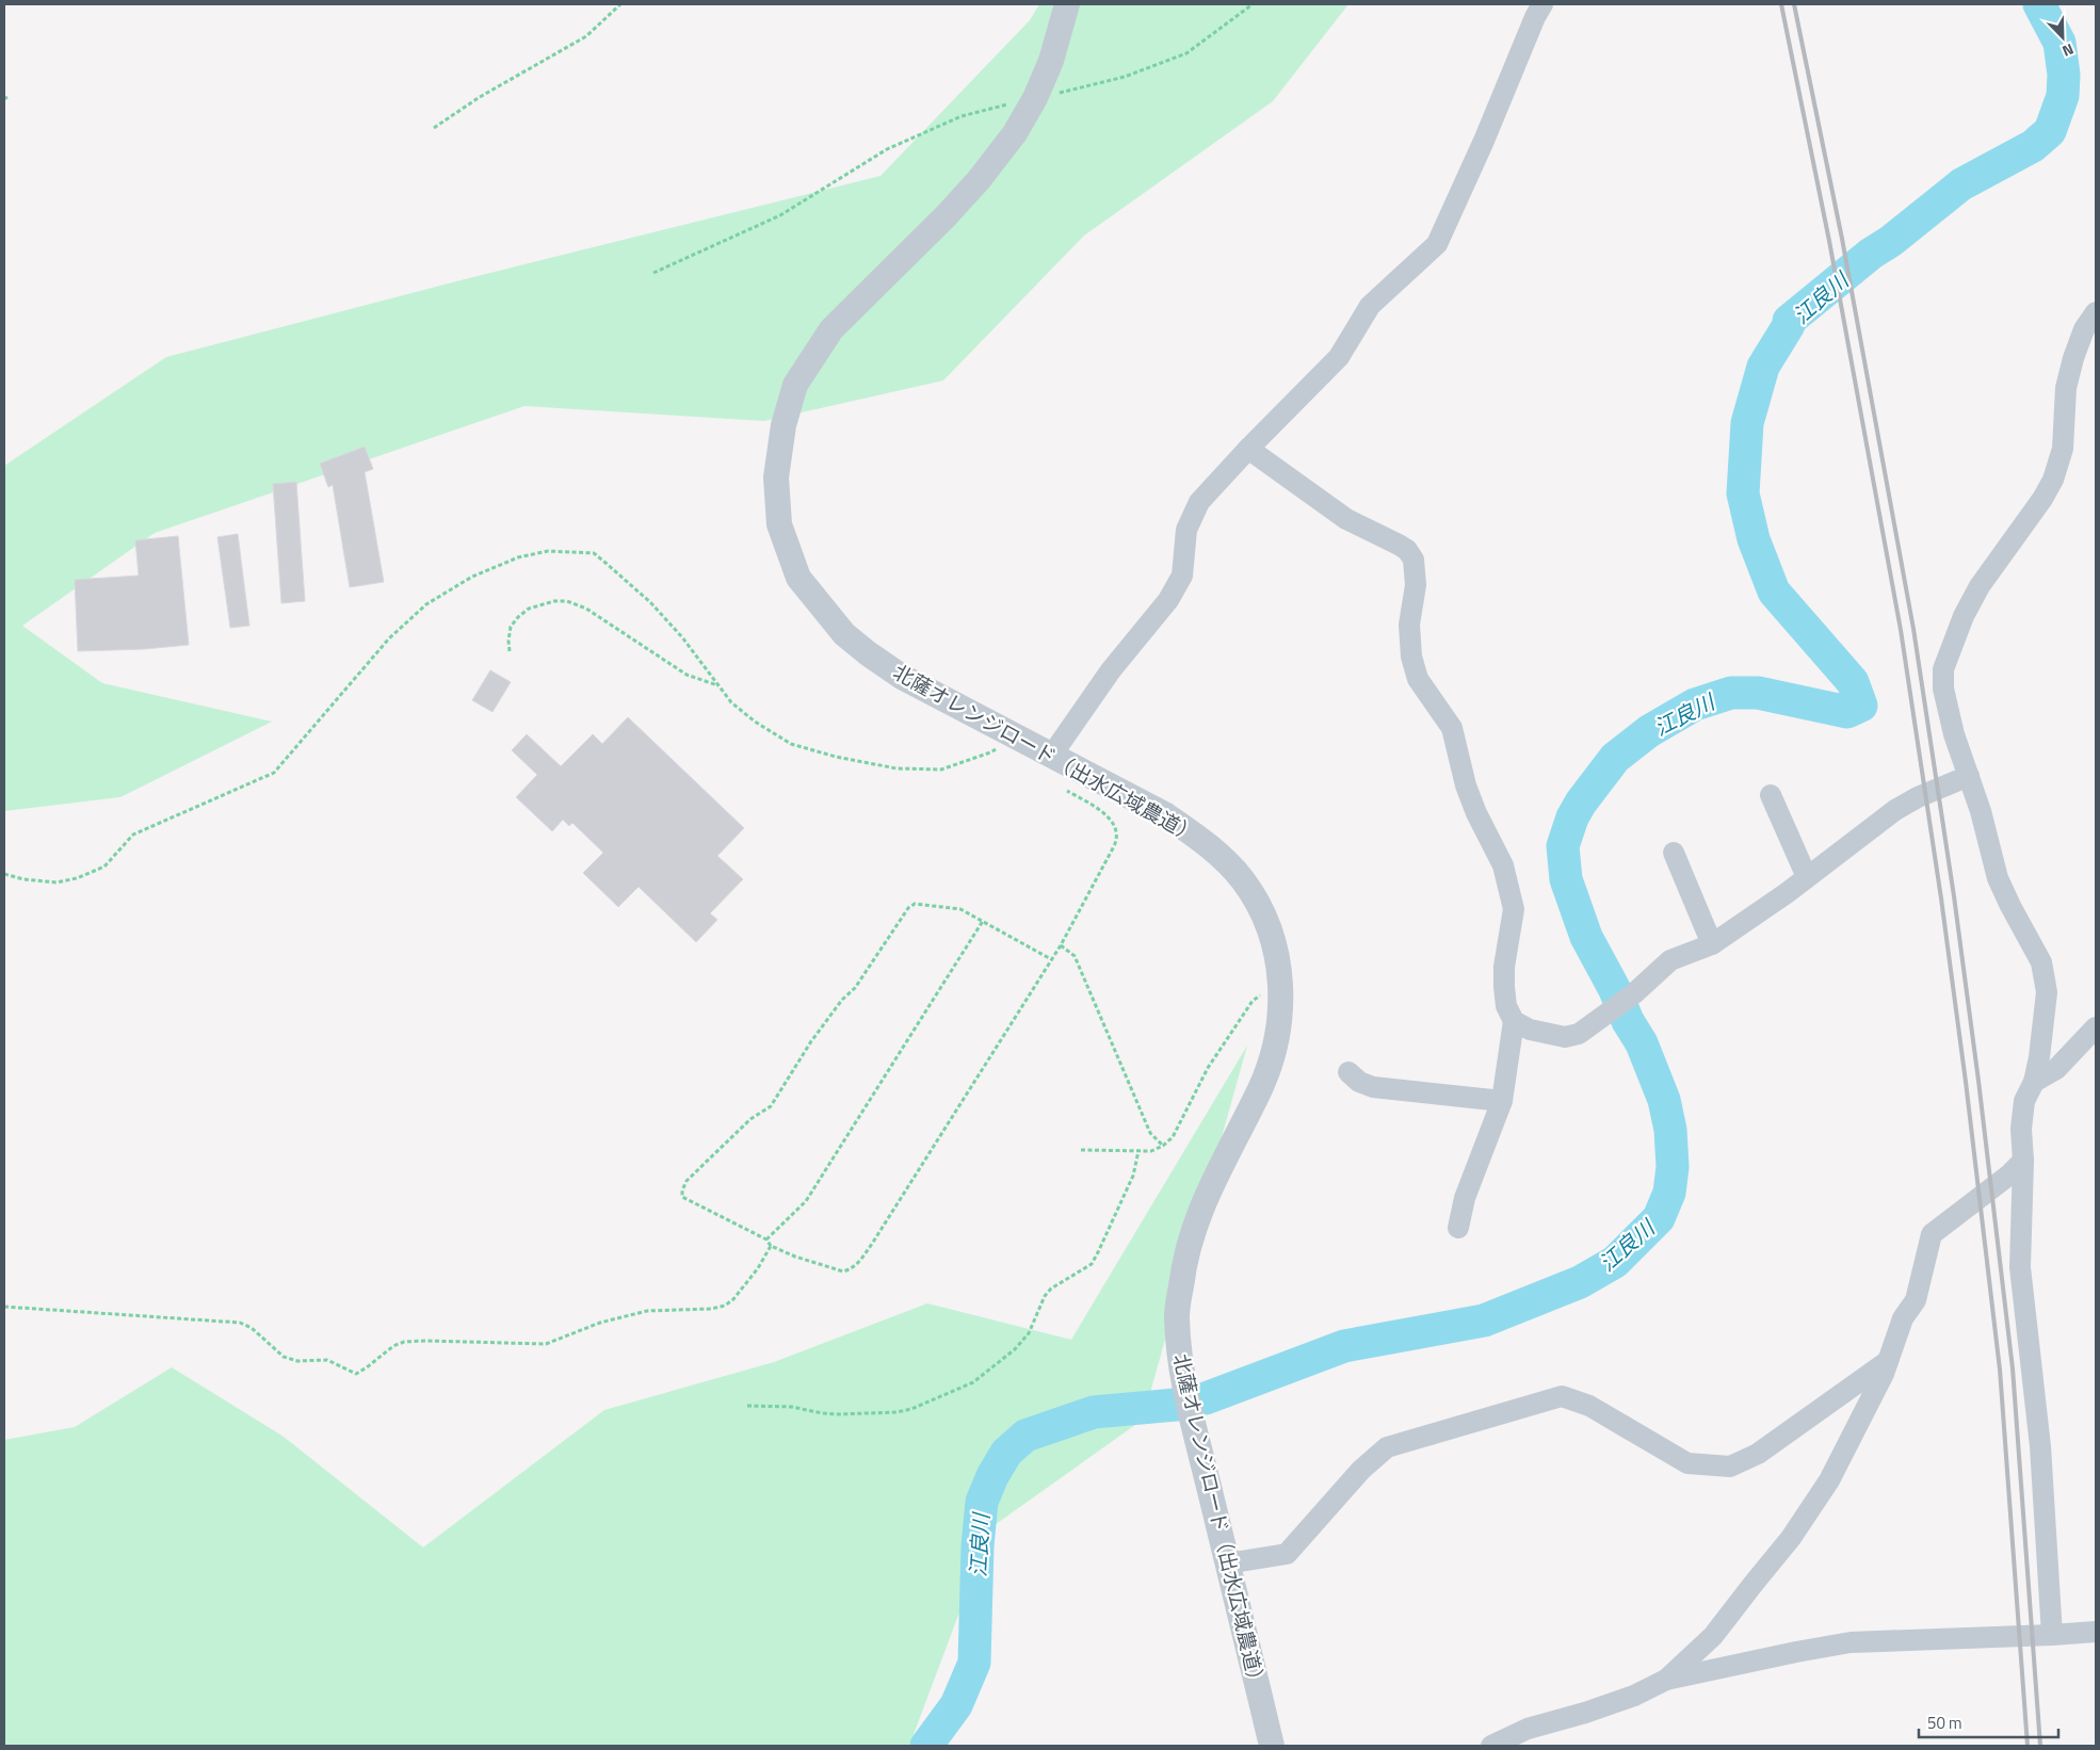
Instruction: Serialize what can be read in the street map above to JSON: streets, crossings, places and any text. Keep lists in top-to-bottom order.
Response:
{
  "streets": {
    "street": ["北薩オレンジロード（出水広域農道）"]
  },
  "water": ["江良川"],
  "scale_bar": "50 m",
  "north": "bottom right"
}
